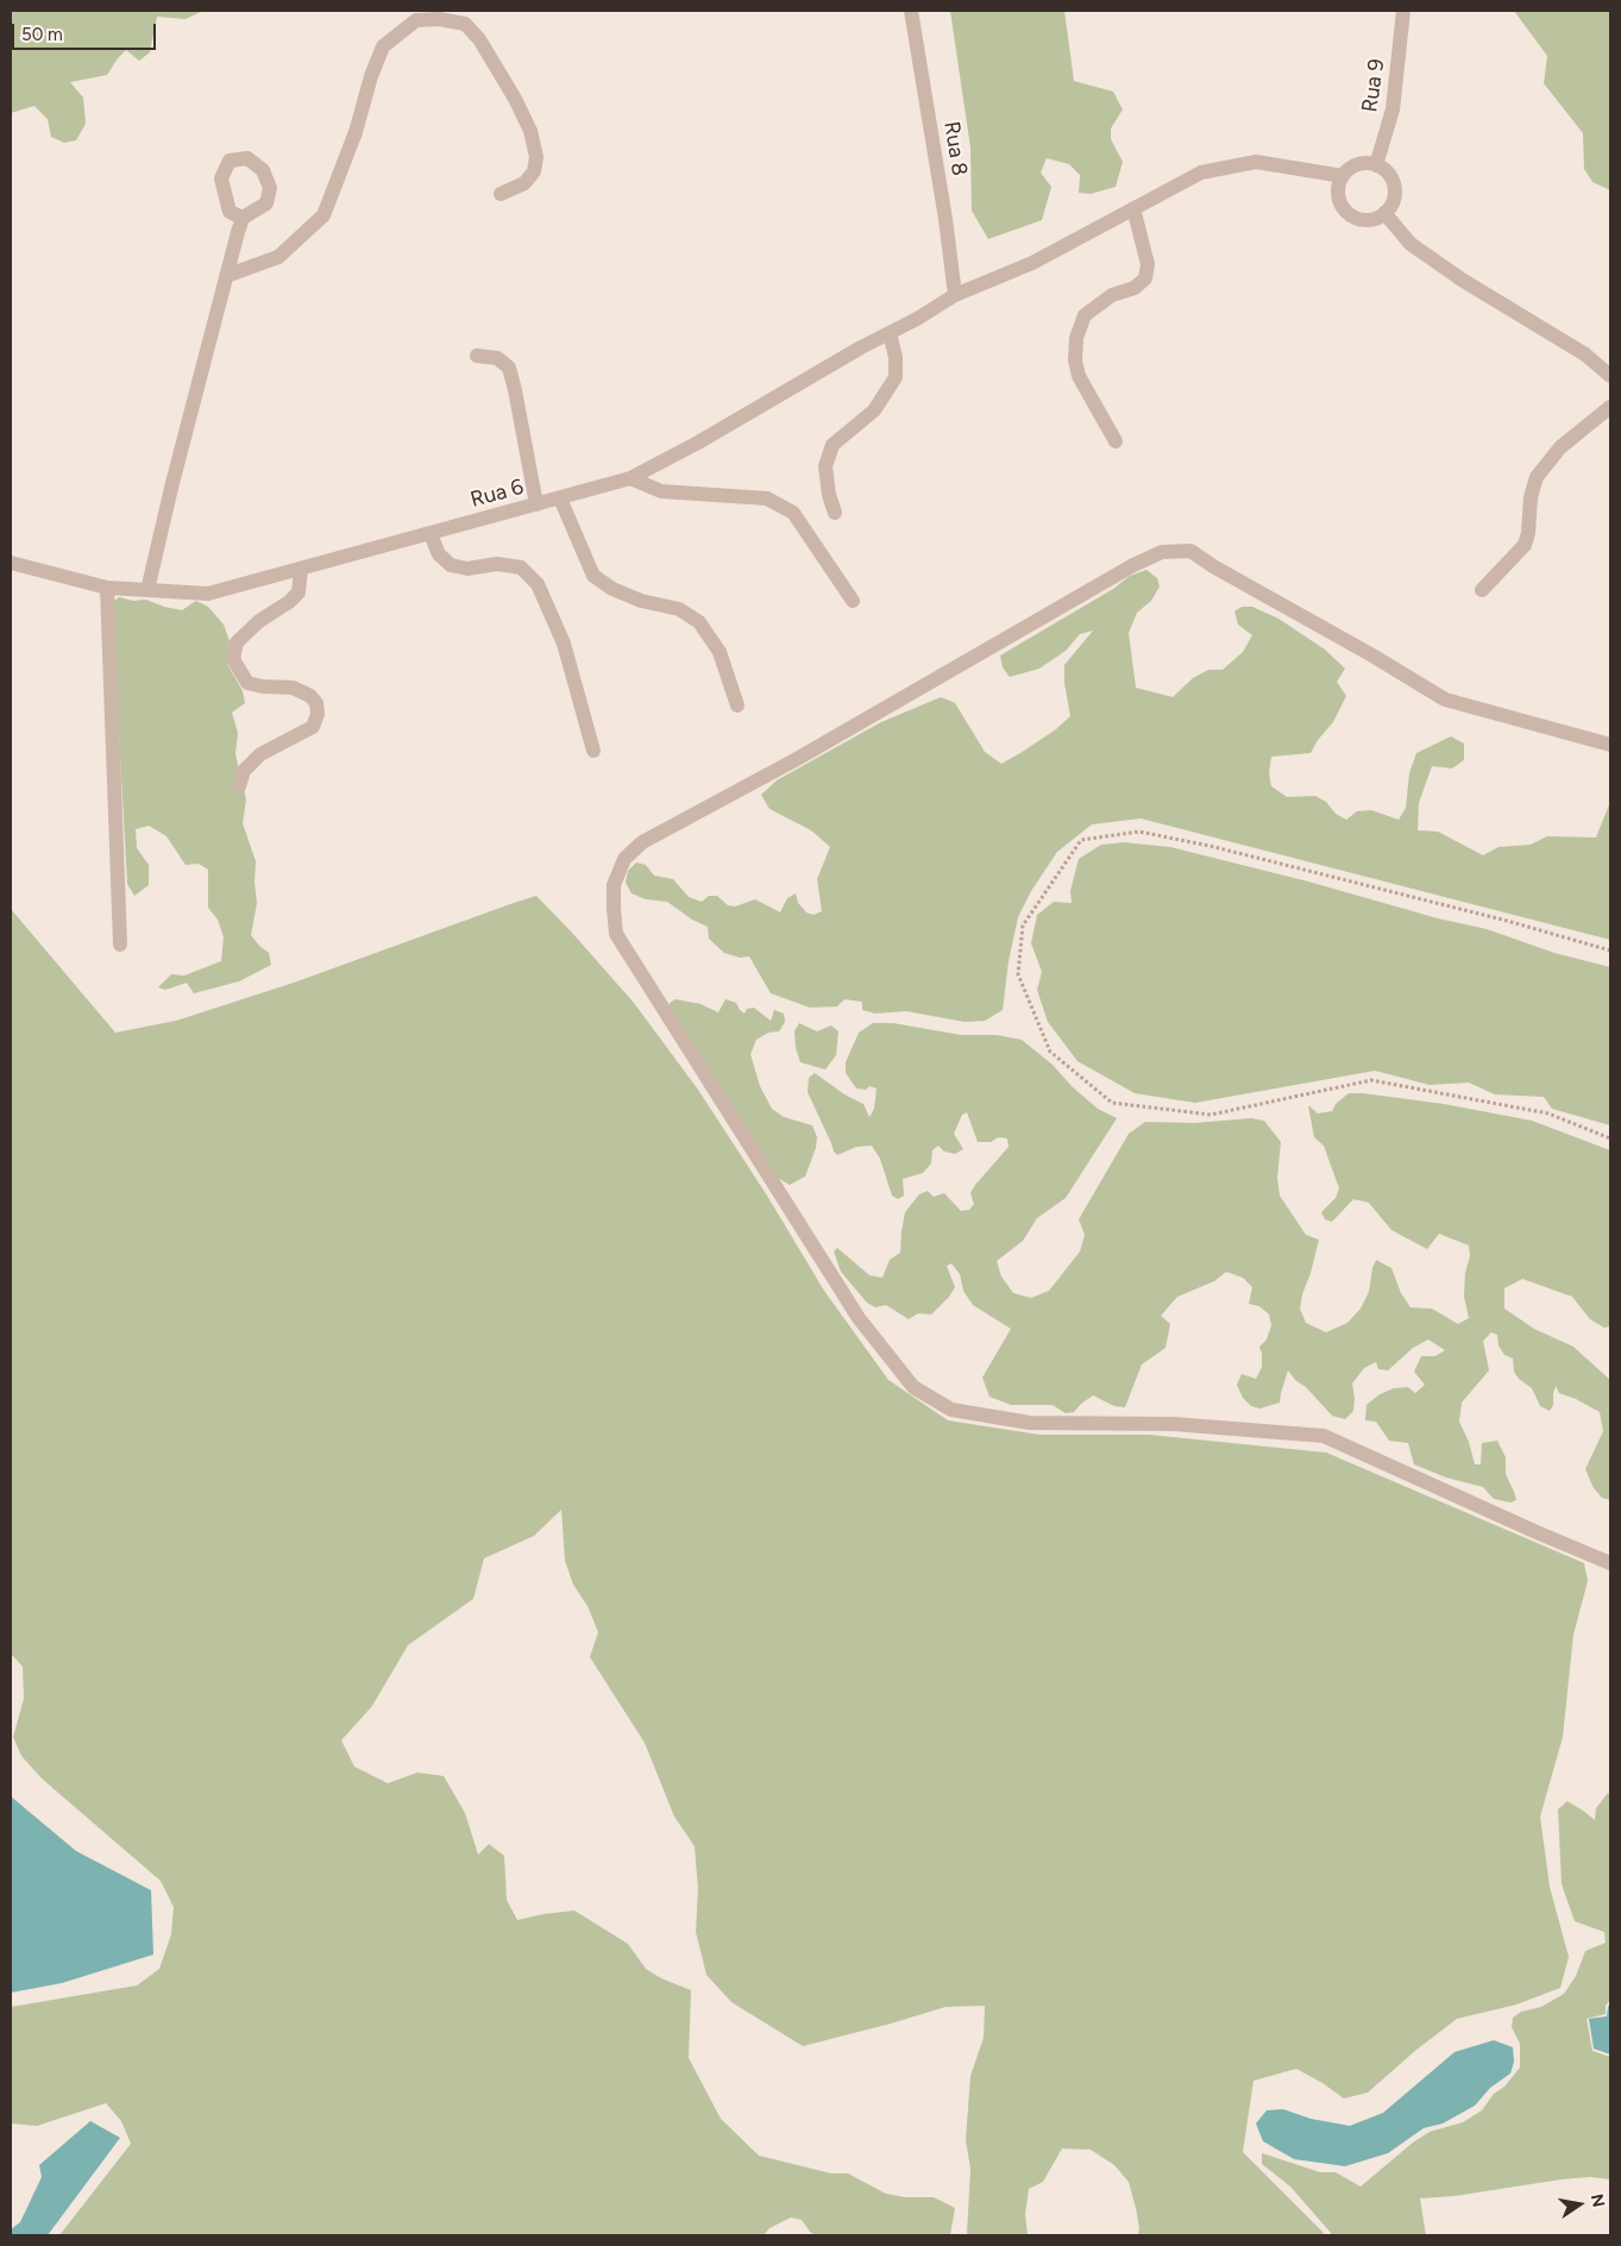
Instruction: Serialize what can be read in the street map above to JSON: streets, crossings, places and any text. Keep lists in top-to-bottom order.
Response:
{
  "streets": {
    "street": ["Rua 9", "Rua 8", "Rua 6"]
  },
  "crossings": [
    ["Rua 9", "Rua 6"],
    ["Rua 8", "Rua 6"]
  ],
  "scale_bar": "50 m",
  "north": "right"
}
